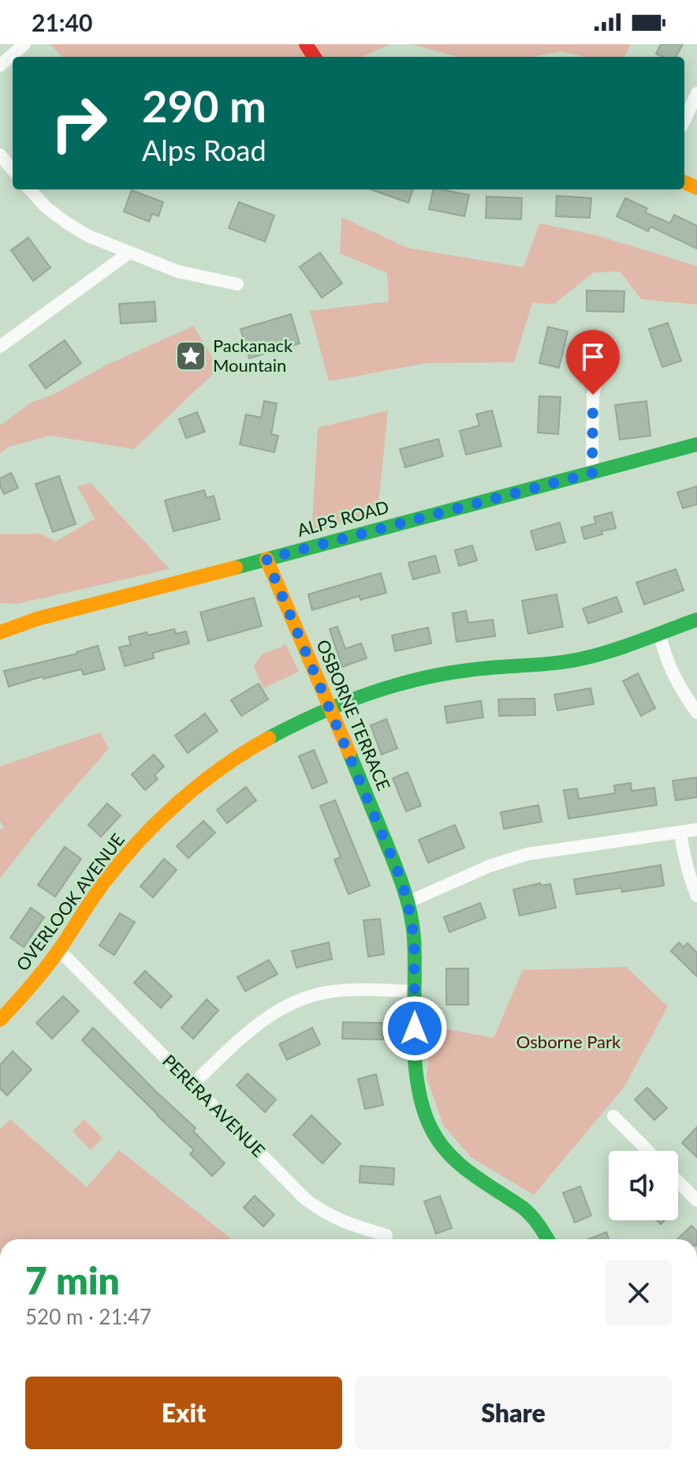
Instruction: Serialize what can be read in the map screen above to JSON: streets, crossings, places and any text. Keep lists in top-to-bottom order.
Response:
{
  "streets": {
    "street": [
      "ALPS ROAD",
      "OSBORNE TERRACE",
      "OVERLOOK AVENUE",
      "PERERA AVENUE"
    ]
  },
  "crossings": [
    ["ALPS ROAD", "OSBORNE TERRACE"],
    ["OSBORNE TERRACE", "OVERLOOK AVENUE"],
    ["OVERLOOK AVENUE", "PERERA AVENUE"]
  ],
  "parks": ["Osborne Park"],
  "places": {
    "place": ["Packanack Mountain"]
  },
  "page": {
    "status": "21:40",
    "turn": ["290 m", "Alps Road"],
    "heading": ["7 min", "520 m · 21:47"],
    "buttons": ["Exit", "Share"]
  }
}
